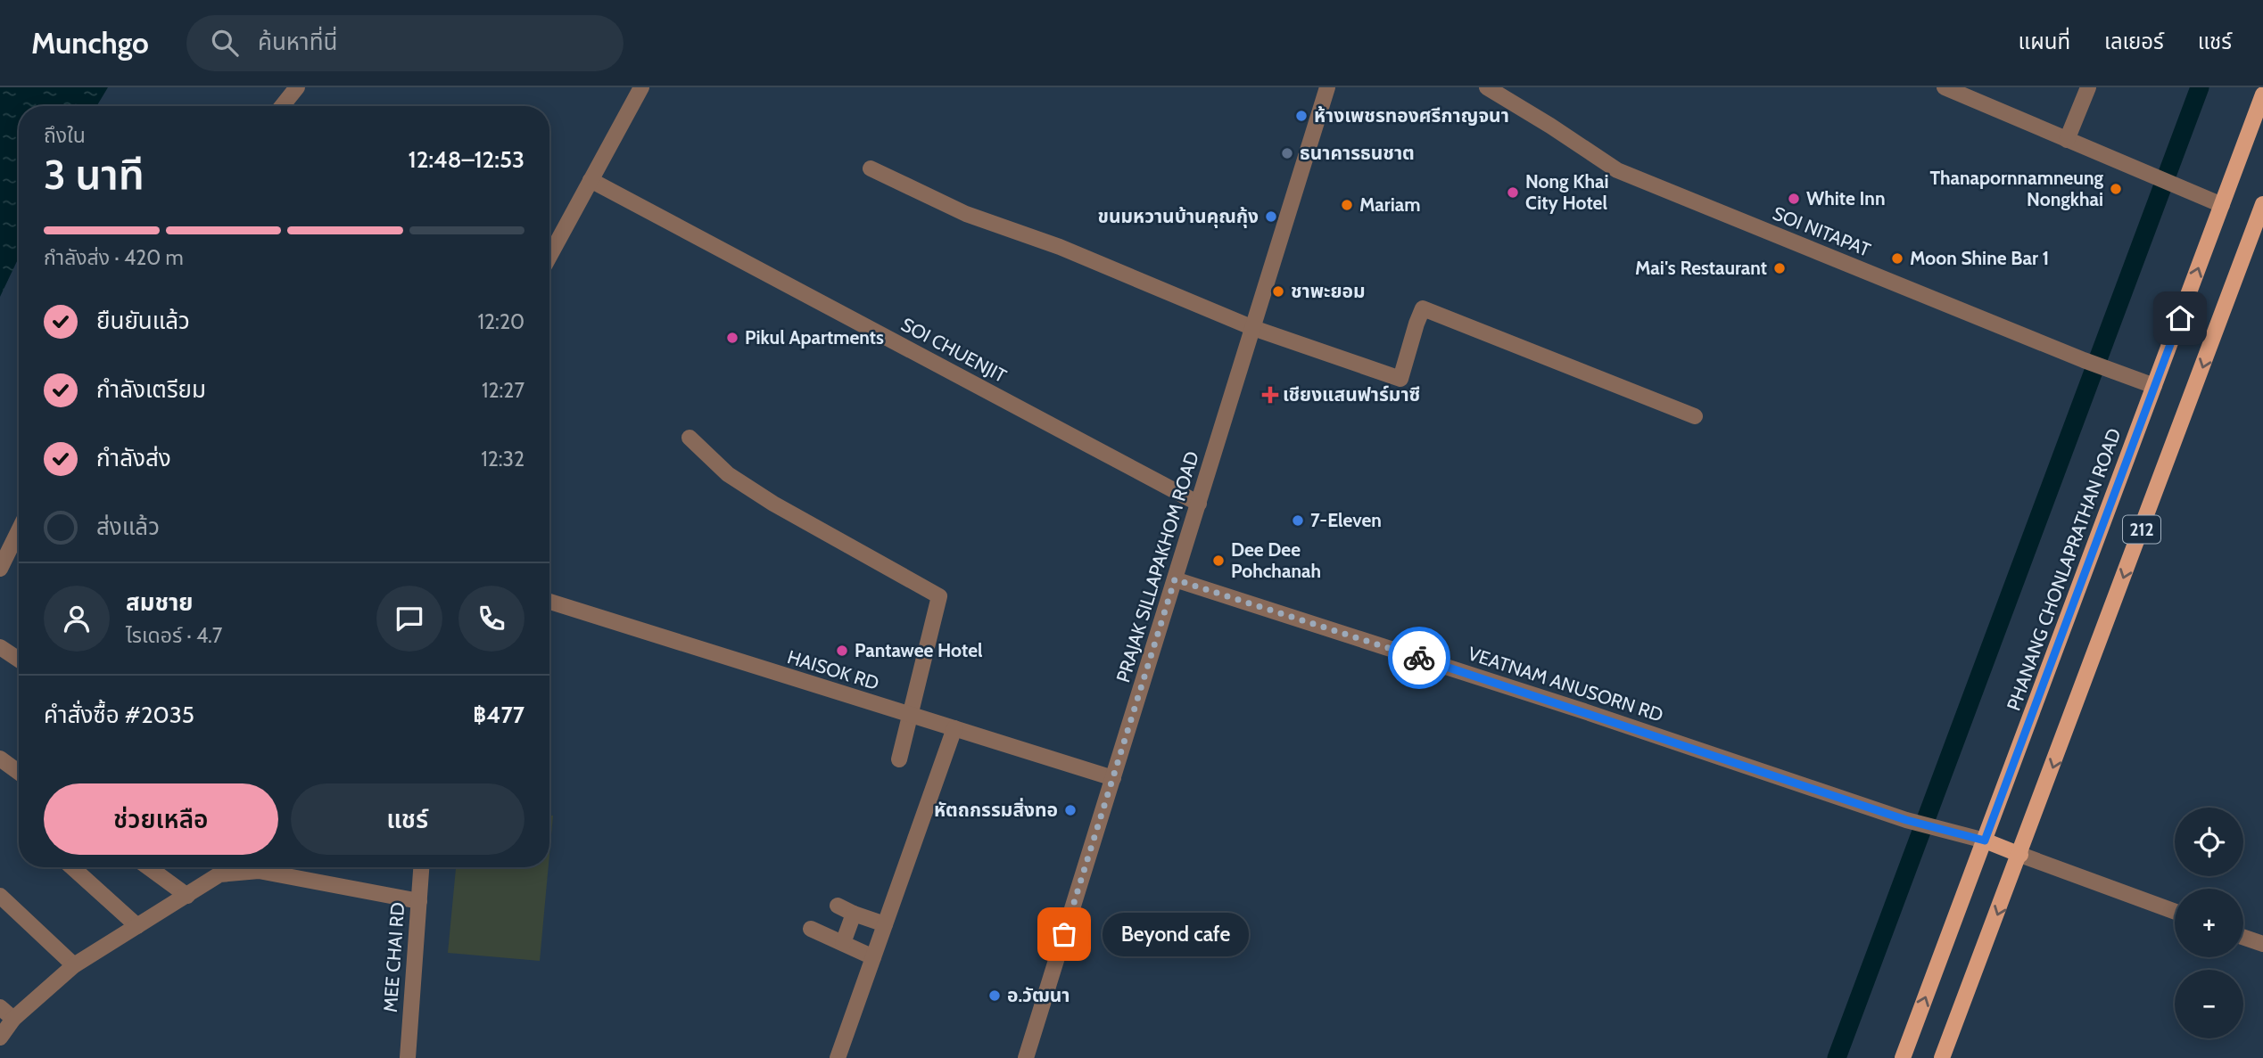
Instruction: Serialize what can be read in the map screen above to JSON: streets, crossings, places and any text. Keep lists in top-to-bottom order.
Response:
{
  "streets": {
    "main road": ["212", "PHANANG CHONLAPRATHAN ROAD"],
    "street": [
      "SOI NITAPAT",
      "SOI CHUENJIT",
      "PRAJAK SILLAPAKHOM ROAD",
      "HAISOK RD",
      "VEATNAM ANUSORN RD",
      "MEE CHAI RD"
    ]
  },
  "crossings": [
    ["SOI NITAPAT", "PHANANG CHONLAPRATHAN ROAD"],
    ["SOI CHUENJIT", "PRAJAK SILLAPAKHOM ROAD"],
    ["PRAJAK SILLAPAKHOM ROAD", "HAISOK RD"],
    ["PRAJAK SILLAPAKHOM ROAD", "VEATNAM ANUSORN RD"],
    ["PHANANG CHONLAPRATHAN ROAD", "VEATNAM ANUSORN RD"]
  ],
  "places": {
    "other": [
      "ห้างเพชรทองศรีกาญจนา",
      "ธนาคารธนชาต",
      "Thanapornnamneung Nongkhai",
      "Nong Khai City Hotel",
      "White Inn",
      "Mariam",
      "ขนมหวานบ้านคุณกุ้ง",
      "Moon Shine Bar 1",
      "Mai's Restaurant",
      "ชาพะยอม",
      "Pikul Apartments",
      "7-Eleven",
      "Dee Dee Pohchanah",
      "Pantawee Hotel",
      "หัตถกรรมสิ่งทอ",
      "Beyond cafe",
      "อ.วัฒนา"
    ],
    "health": ["เชียงแสนฟาร์มาซี"]
  },
  "page": {
    "header": "Munchgo",
    "search": "ค้นหาที่นี่",
    "nav": ["แผนที่", "เลเยอร์", "แชร์"],
    "heading": ["3 นาที", "ถึงใน", "12:48–12:53"],
    "panel": [
      "สมชาย",
      "ไรเดอร์ · 4.7",
      "คำสั่งซื้อ #2035",
      "฿477"
    ],
    "bar": "กำลังส่ง · 420 m",
    "list": [
      ["ยืนยันแล้ว", "12:20"],
      ["กำลังเตรียม", "12:27"],
      ["กำลังส่ง", "12:32"],
      "ส่งแล้ว"
    ],
    "buttons": ["ช่วยเหลือ", "แชร์"],
    "map_buttons": ["+", "−"],
    "bubble": "Beyond cafe"
  }
}
